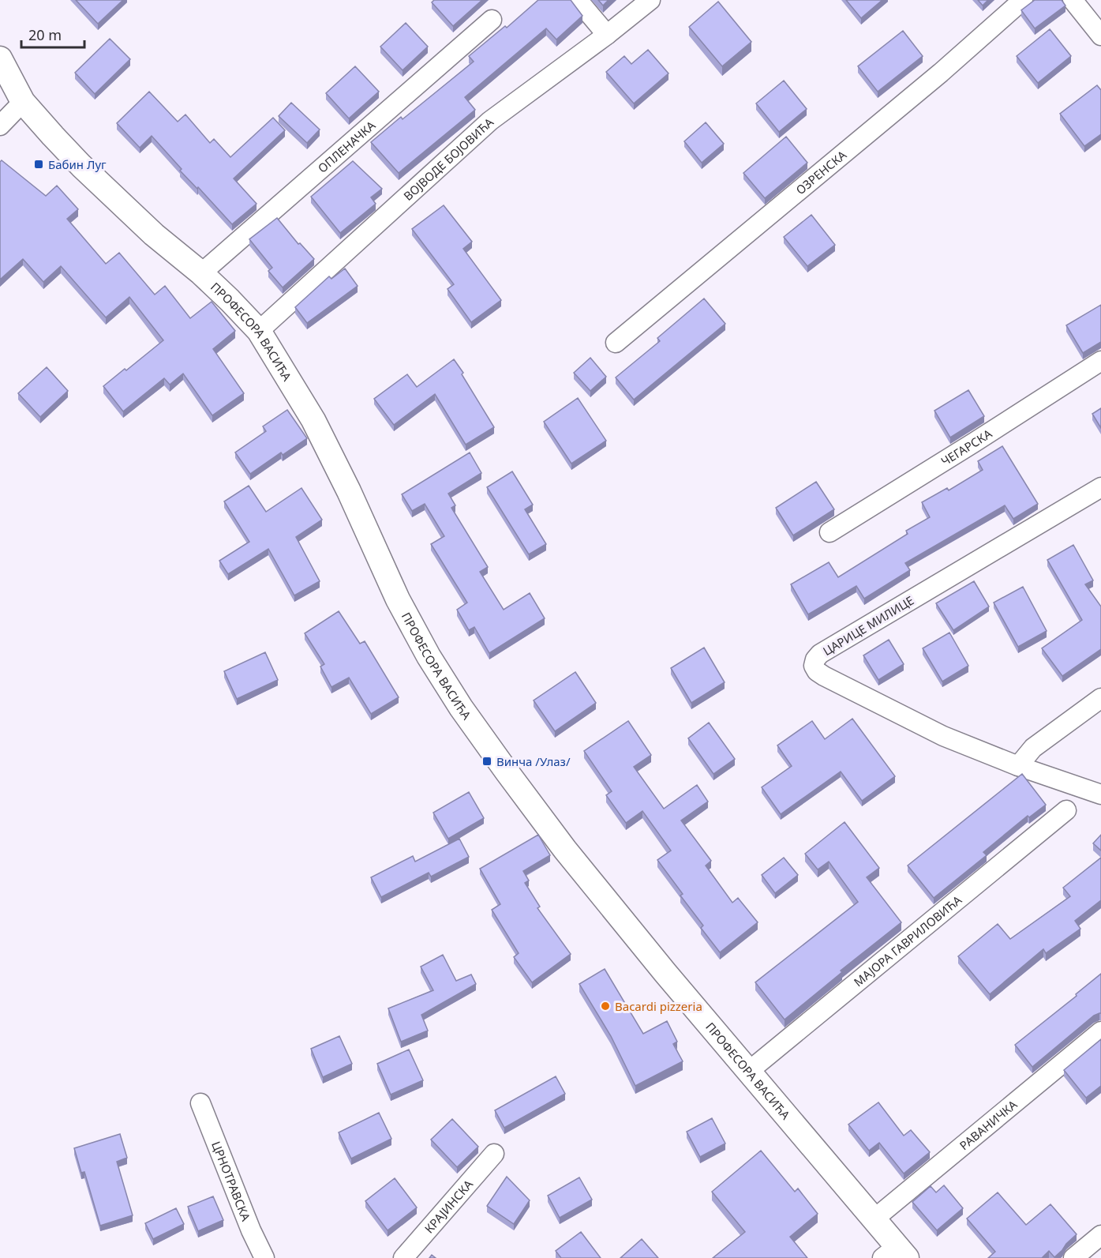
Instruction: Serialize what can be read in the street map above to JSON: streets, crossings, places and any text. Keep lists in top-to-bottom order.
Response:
{
  "streets": {
    "street": [
      "ОПЛЕНАЧКА",
      "ВОЈВОДЕ БОЈОВИЋА",
      "ОЗРЕНСКА",
      "ПРОФЕСОРА ВАСИЋА",
      "ЧЕГАРСКА",
      "ЦАРИЦЕ МИЛИЦЕ",
      "МАЈОРА ГАВРИЛОВИЋА",
      "РАВАНИЧКА",
      "ЦРНОТРАВСКА",
      "КРАЈИНСКА"
    ]
  },
  "crossings": [
    ["ОПЛЕНАЧКА", "ПРОФЕСОРА ВАСИЋА"],
    ["ВОЈВОДЕ БОЈОВИЋА", "ПРОФЕСОРА ВАСИЋА"],
    ["ПРОФЕСОРА ВАСИЋА", "МАЈОРА ГАВРИЛОВИЋА"],
    ["ПРОФЕСОРА ВАСИЋА", "РАВАНИЧКА"]
  ],
  "places": {
    "transit": ["Бабин Луг", "Винча /Улаз/"],
    "other": ["Bacardi pizzeria"]
  },
  "scale_bar": "20 m"
}
